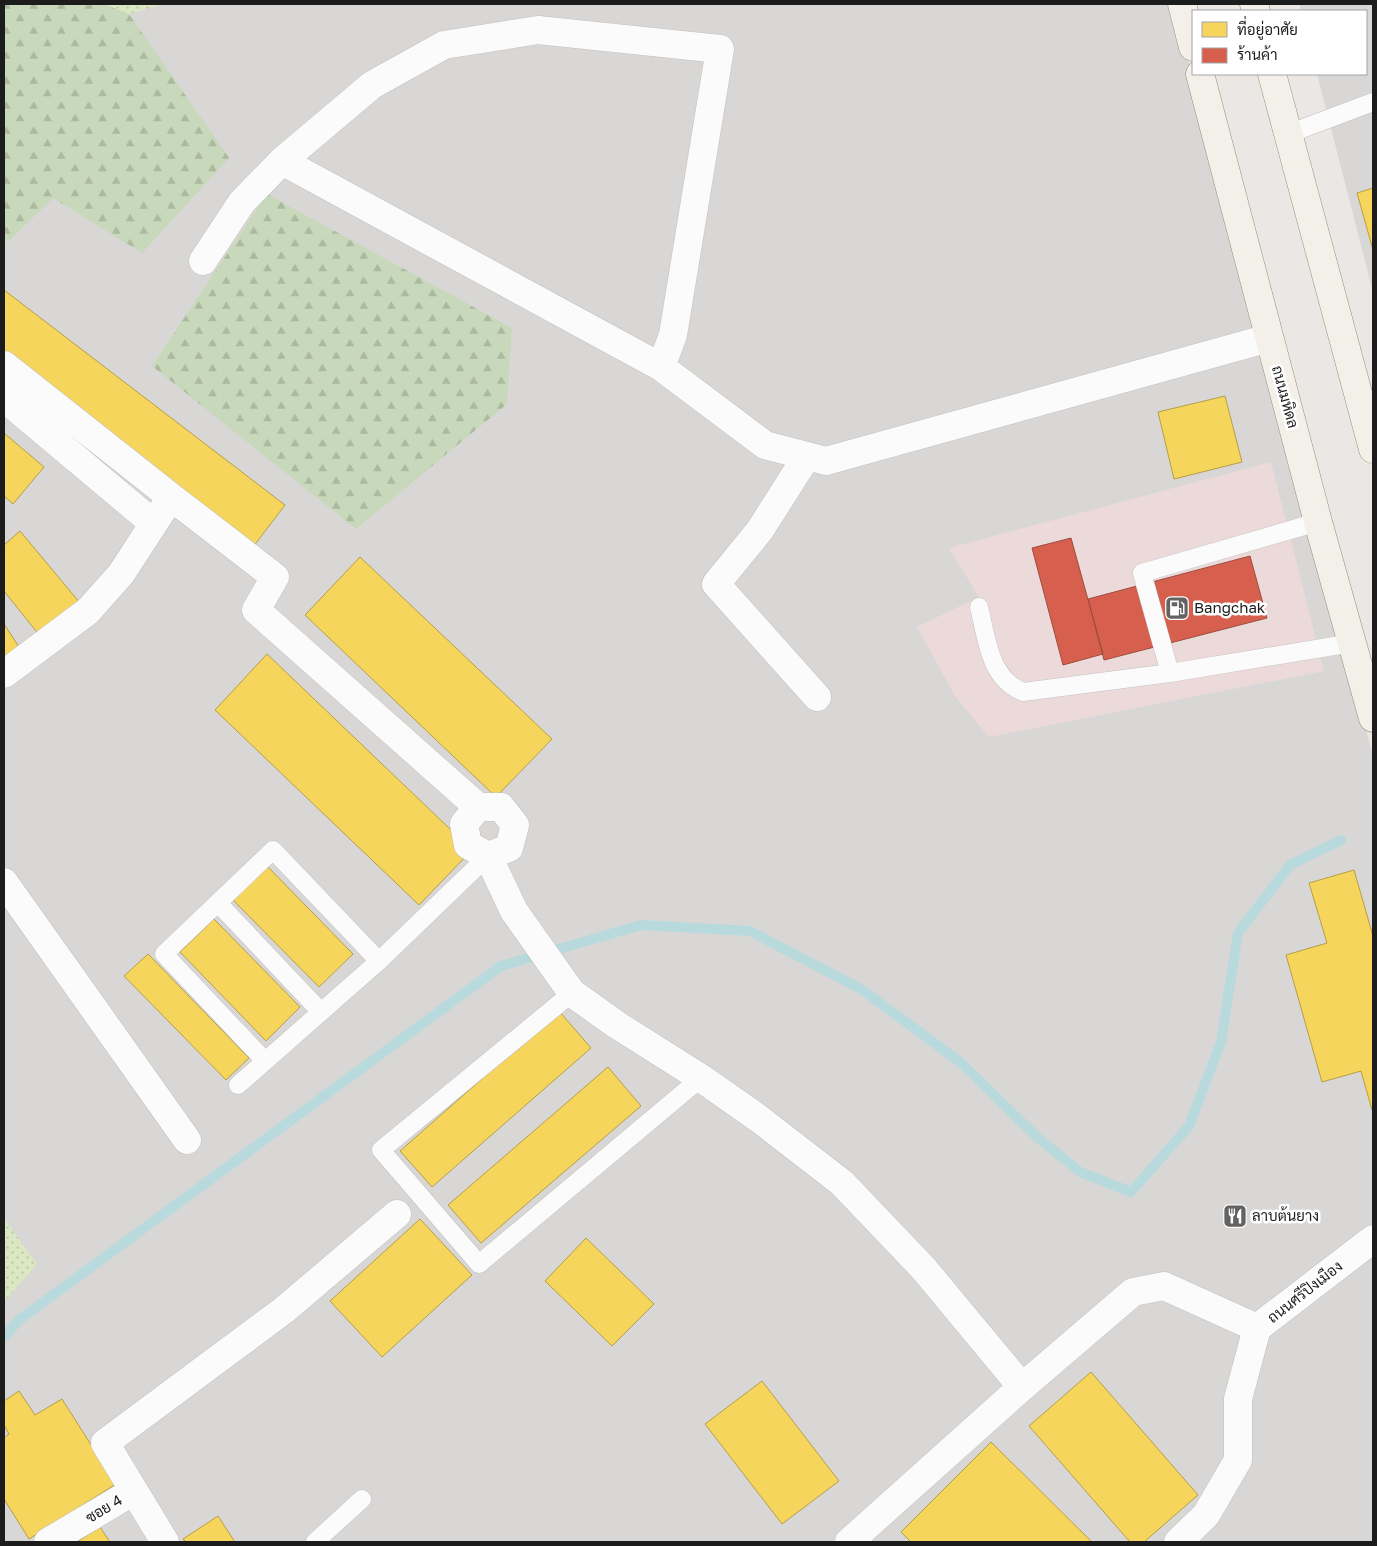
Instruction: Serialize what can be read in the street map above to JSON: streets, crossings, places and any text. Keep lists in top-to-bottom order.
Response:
{
  "streets": {
    "main road": ["ถนนมหิดล"],
    "street": ["ถนนศรีปิงเมือง", "ซอย 4"]
  },
  "places": {
    "fuel station": ["Bangchak"],
    "restaurant": ["ลาบต้นยาง"]
  },
  "legend": ["ที่อยู่อาศัย", "ร้านค้า"]
}
